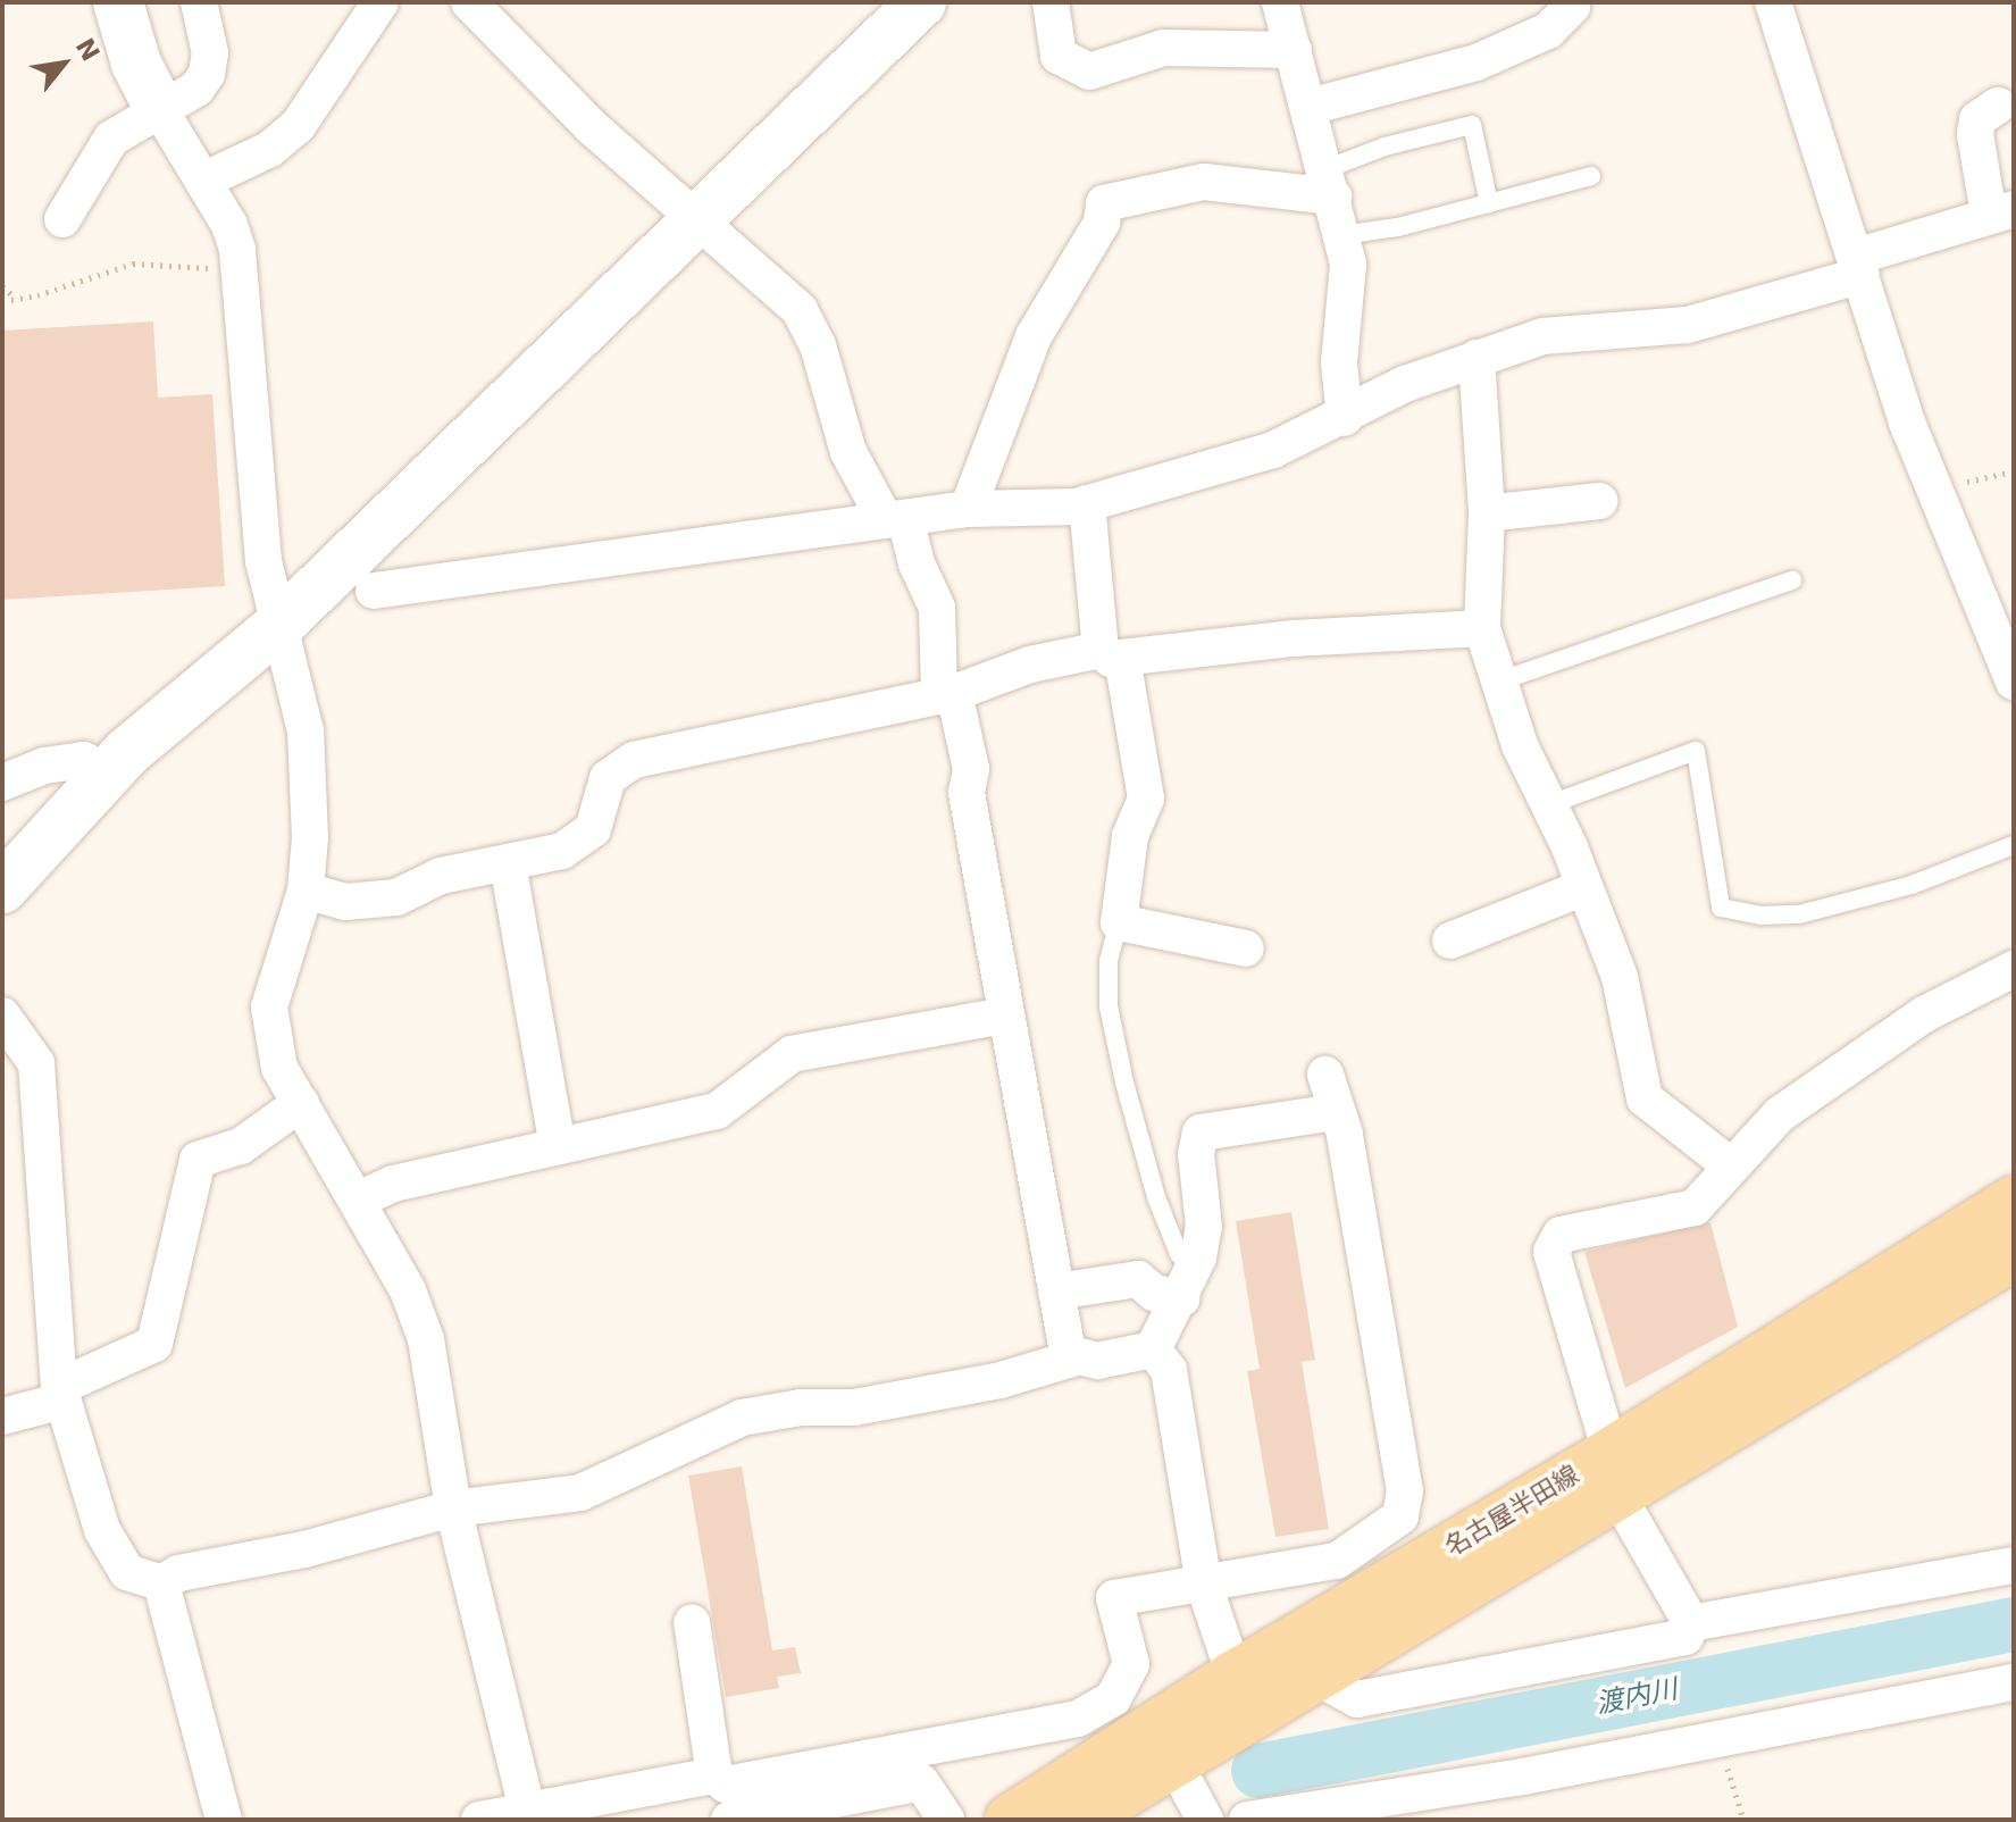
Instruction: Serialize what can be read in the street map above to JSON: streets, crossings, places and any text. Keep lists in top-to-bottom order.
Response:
{
  "streets": {
    "main road": ["名古屋半田線"]
  },
  "water": ["渡内川"],
  "north": "top right"
}
